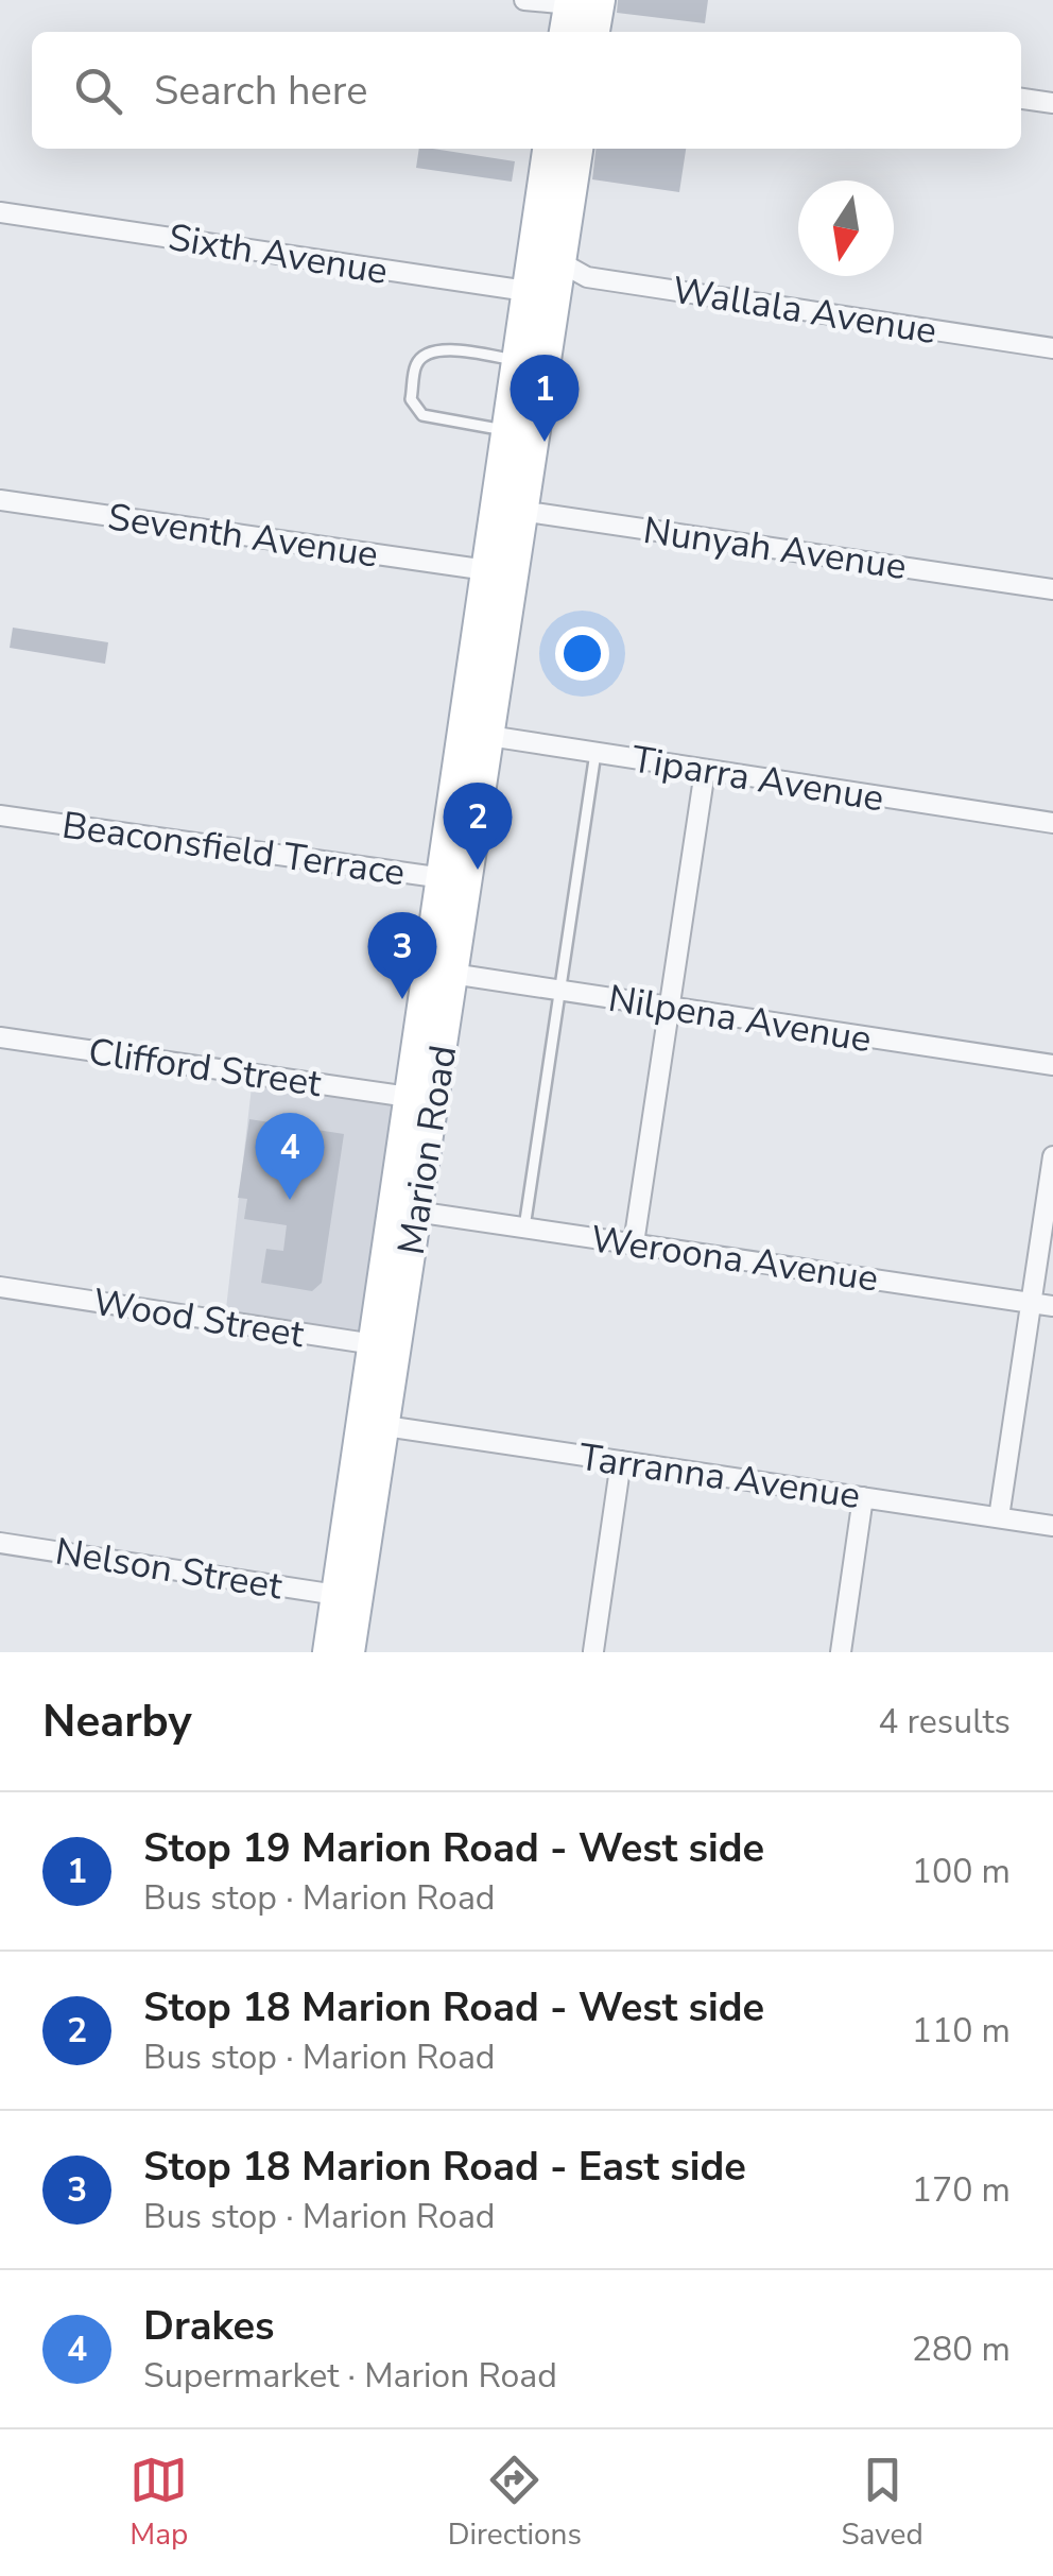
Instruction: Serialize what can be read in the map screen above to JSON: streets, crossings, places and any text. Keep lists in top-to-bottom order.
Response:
{
  "streets": {
    "main road": ["Marion Road"],
    "street": [
      "Sixth Avenue",
      "Wallala Avenue",
      "Seventh Avenue",
      "Nunyah Avenue",
      "Tiparra Avenue",
      "Beaconsfield Terrace",
      "Nilpena Avenue",
      "Clifford Street",
      "Weroona Avenue",
      "Wood Street",
      "Tarranna Avenue",
      "Nelson Street"
    ]
  },
  "crossings": [
    ["Sixth Avenue", "Marion Road"],
    ["Wallala Avenue", "Marion Road"],
    ["Seventh Avenue", "Marion Road"],
    ["Nunyah Avenue", "Marion Road"],
    ["Tiparra Avenue", "Marion Road"],
    ["Beaconsfield Terrace", "Marion Road"],
    ["Nilpena Avenue", "Marion Road"],
    ["Clifford Street", "Marion Road"],
    ["Marion Road", "Weroona Avenue"],
    ["Marion Road", "Wood Street"],
    ["Marion Road", "Tarranna Avenue"],
    ["Marion Road", "Nelson Street"]
  ],
  "north": "bottom",
  "page": {
    "search": "Search here",
    "pins": [
      "1",
      "2",
      "3",
      "4"
    ],
    "heading": ["Nearby", "4 results"],
    "list": [
      {
        "mark": "1",
        "name": "Stop 19 Marion Road - West side",
        "note": "Bus stop · Marion Road",
        "value": "100 m"
      },
      {
        "mark": "2",
        "name": "Stop 18 Marion Road - West side",
        "note": "Bus stop · Marion Road",
        "value": "110 m"
      },
      {
        "mark": "3",
        "name": "Stop 18 Marion Road - East side",
        "note": "Bus stop · Marion Road",
        "value": "170 m"
      },
      {
        "mark": "4",
        "name": "Drakes",
        "note": "Supermarket · Marion Road",
        "value": "280 m"
      }
    ],
    "nav": ["Map", "Directions", "Saved"]
  }
}
